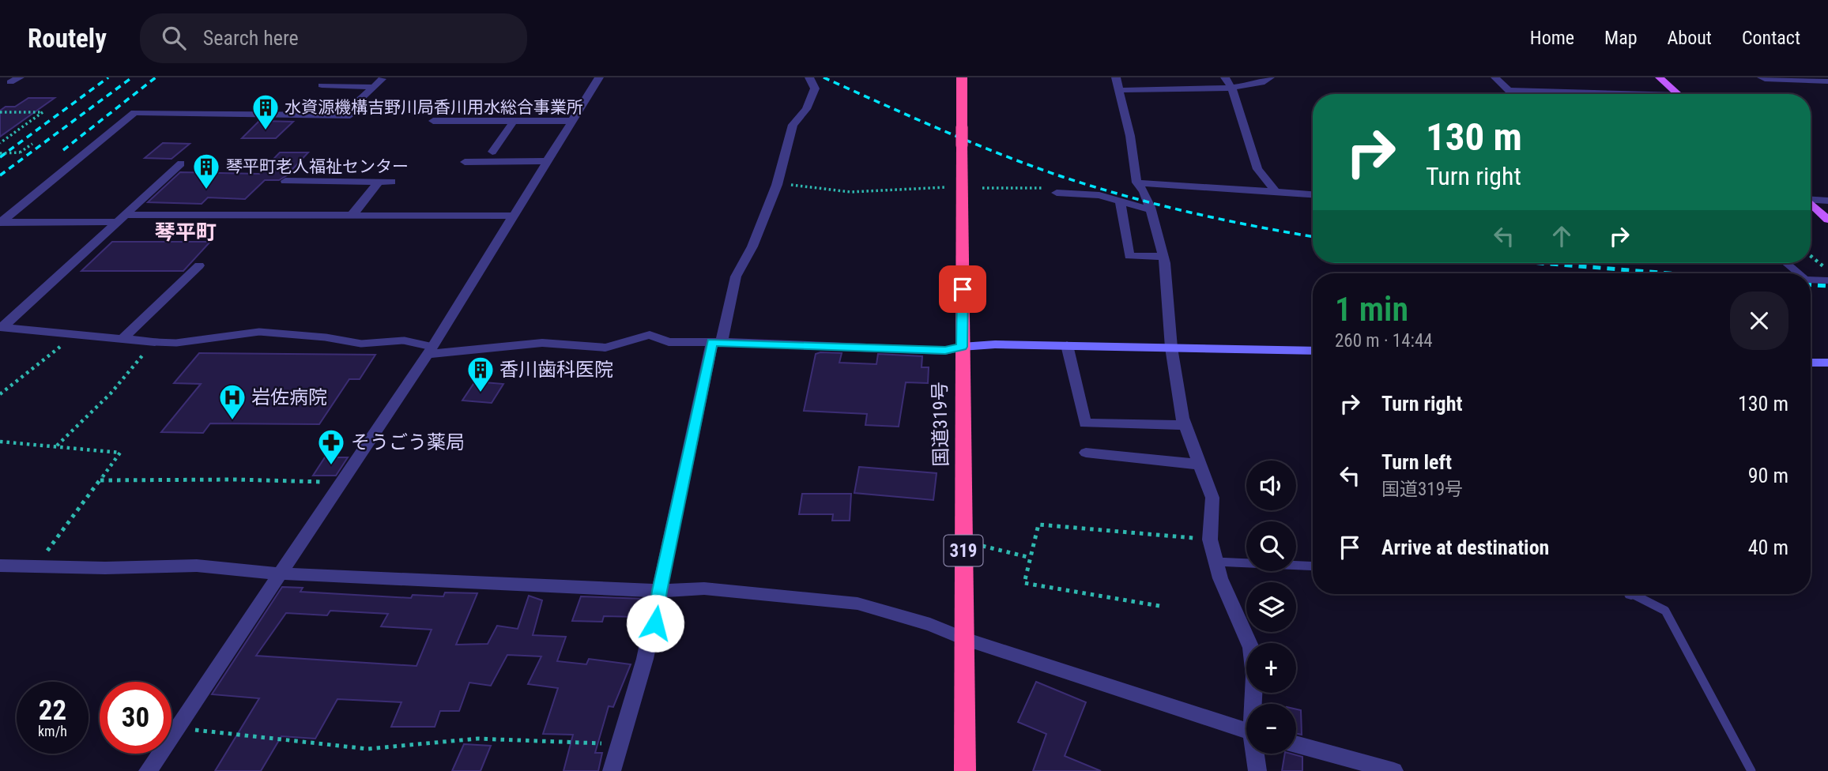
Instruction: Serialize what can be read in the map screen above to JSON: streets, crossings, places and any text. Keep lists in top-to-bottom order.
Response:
{
  "streets": {
    "highway": ["国道319号", "319"]
  },
  "districts": ["琴平町"],
  "places": {
    "building": ["水資源機構吉野川局香川用水総合事業所", "琴平町老人福祉センター", "香川歯科医院"],
    "hospital": ["岩佐病院"],
    "pharmacy": ["そうごう薬局"]
  },
  "page": {
    "header": "Routely",
    "search": "Search here",
    "nav": [
      "Home",
      "Map",
      "About",
      "Contact"
    ],
    "turn": ["130 m", "Turn right"],
    "heading": ["1 min", "260 m · 14:44"],
    "list": [
      {
        "name": "Turn right",
        "value": "130 m"
      },
      {
        "name": "Turn left",
        "note": "国道319号",
        "value": "90 m"
      },
      {
        "name": "Arrive at destination",
        "value": "40 m"
      }
    ],
    "map_buttons": ["+", "−"],
    "speed": "22 km/h",
    "limit": "30"
  }
}
